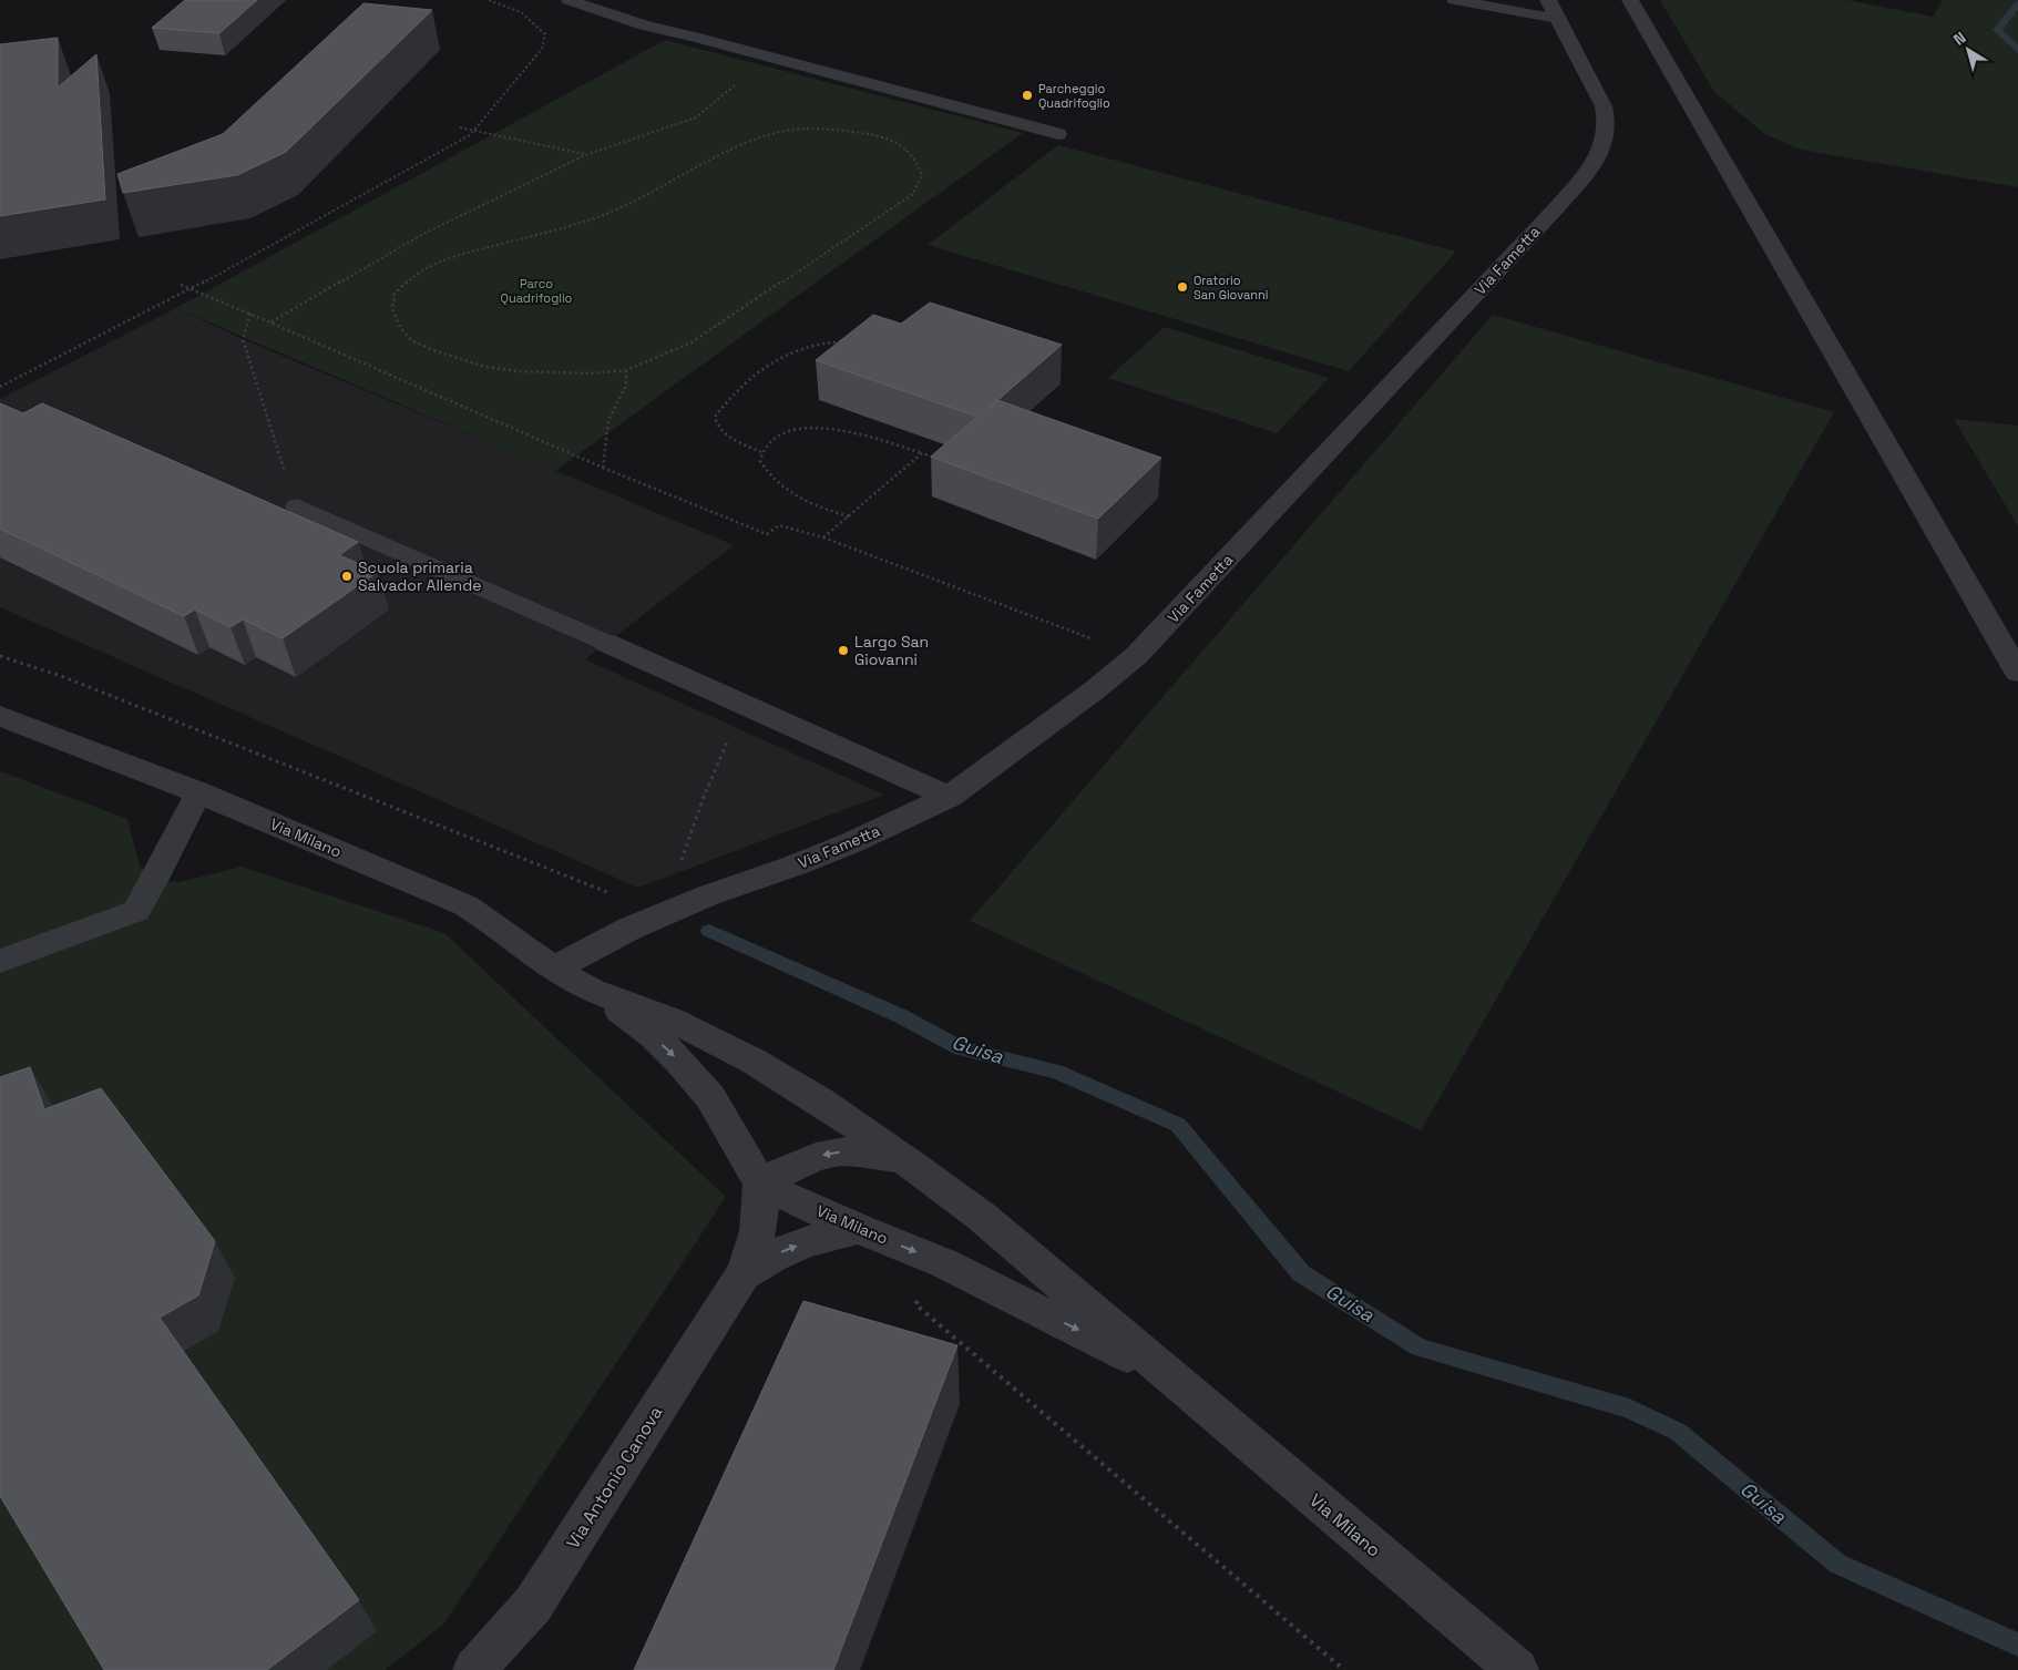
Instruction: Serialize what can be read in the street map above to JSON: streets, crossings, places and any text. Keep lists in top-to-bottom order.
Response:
{
  "streets": {
    "street": ["Via Fametta", "Via Milano", "Via Antonio Canova"]
  },
  "crossings": [
    ["Via Fametta", "Via Milano"],
    ["Via Milano", "Via Antonio Canova"]
  ],
  "water": ["Guisa"],
  "parks": ["Parco Quadrifoglio"],
  "places": [
    "Parcheggio Quadrifoglio",
    "Oratorio San Giovanni",
    "Scuola primaria Salvador Allende",
    "Largo San Giovanni"
  ],
  "north": "top left"
}
